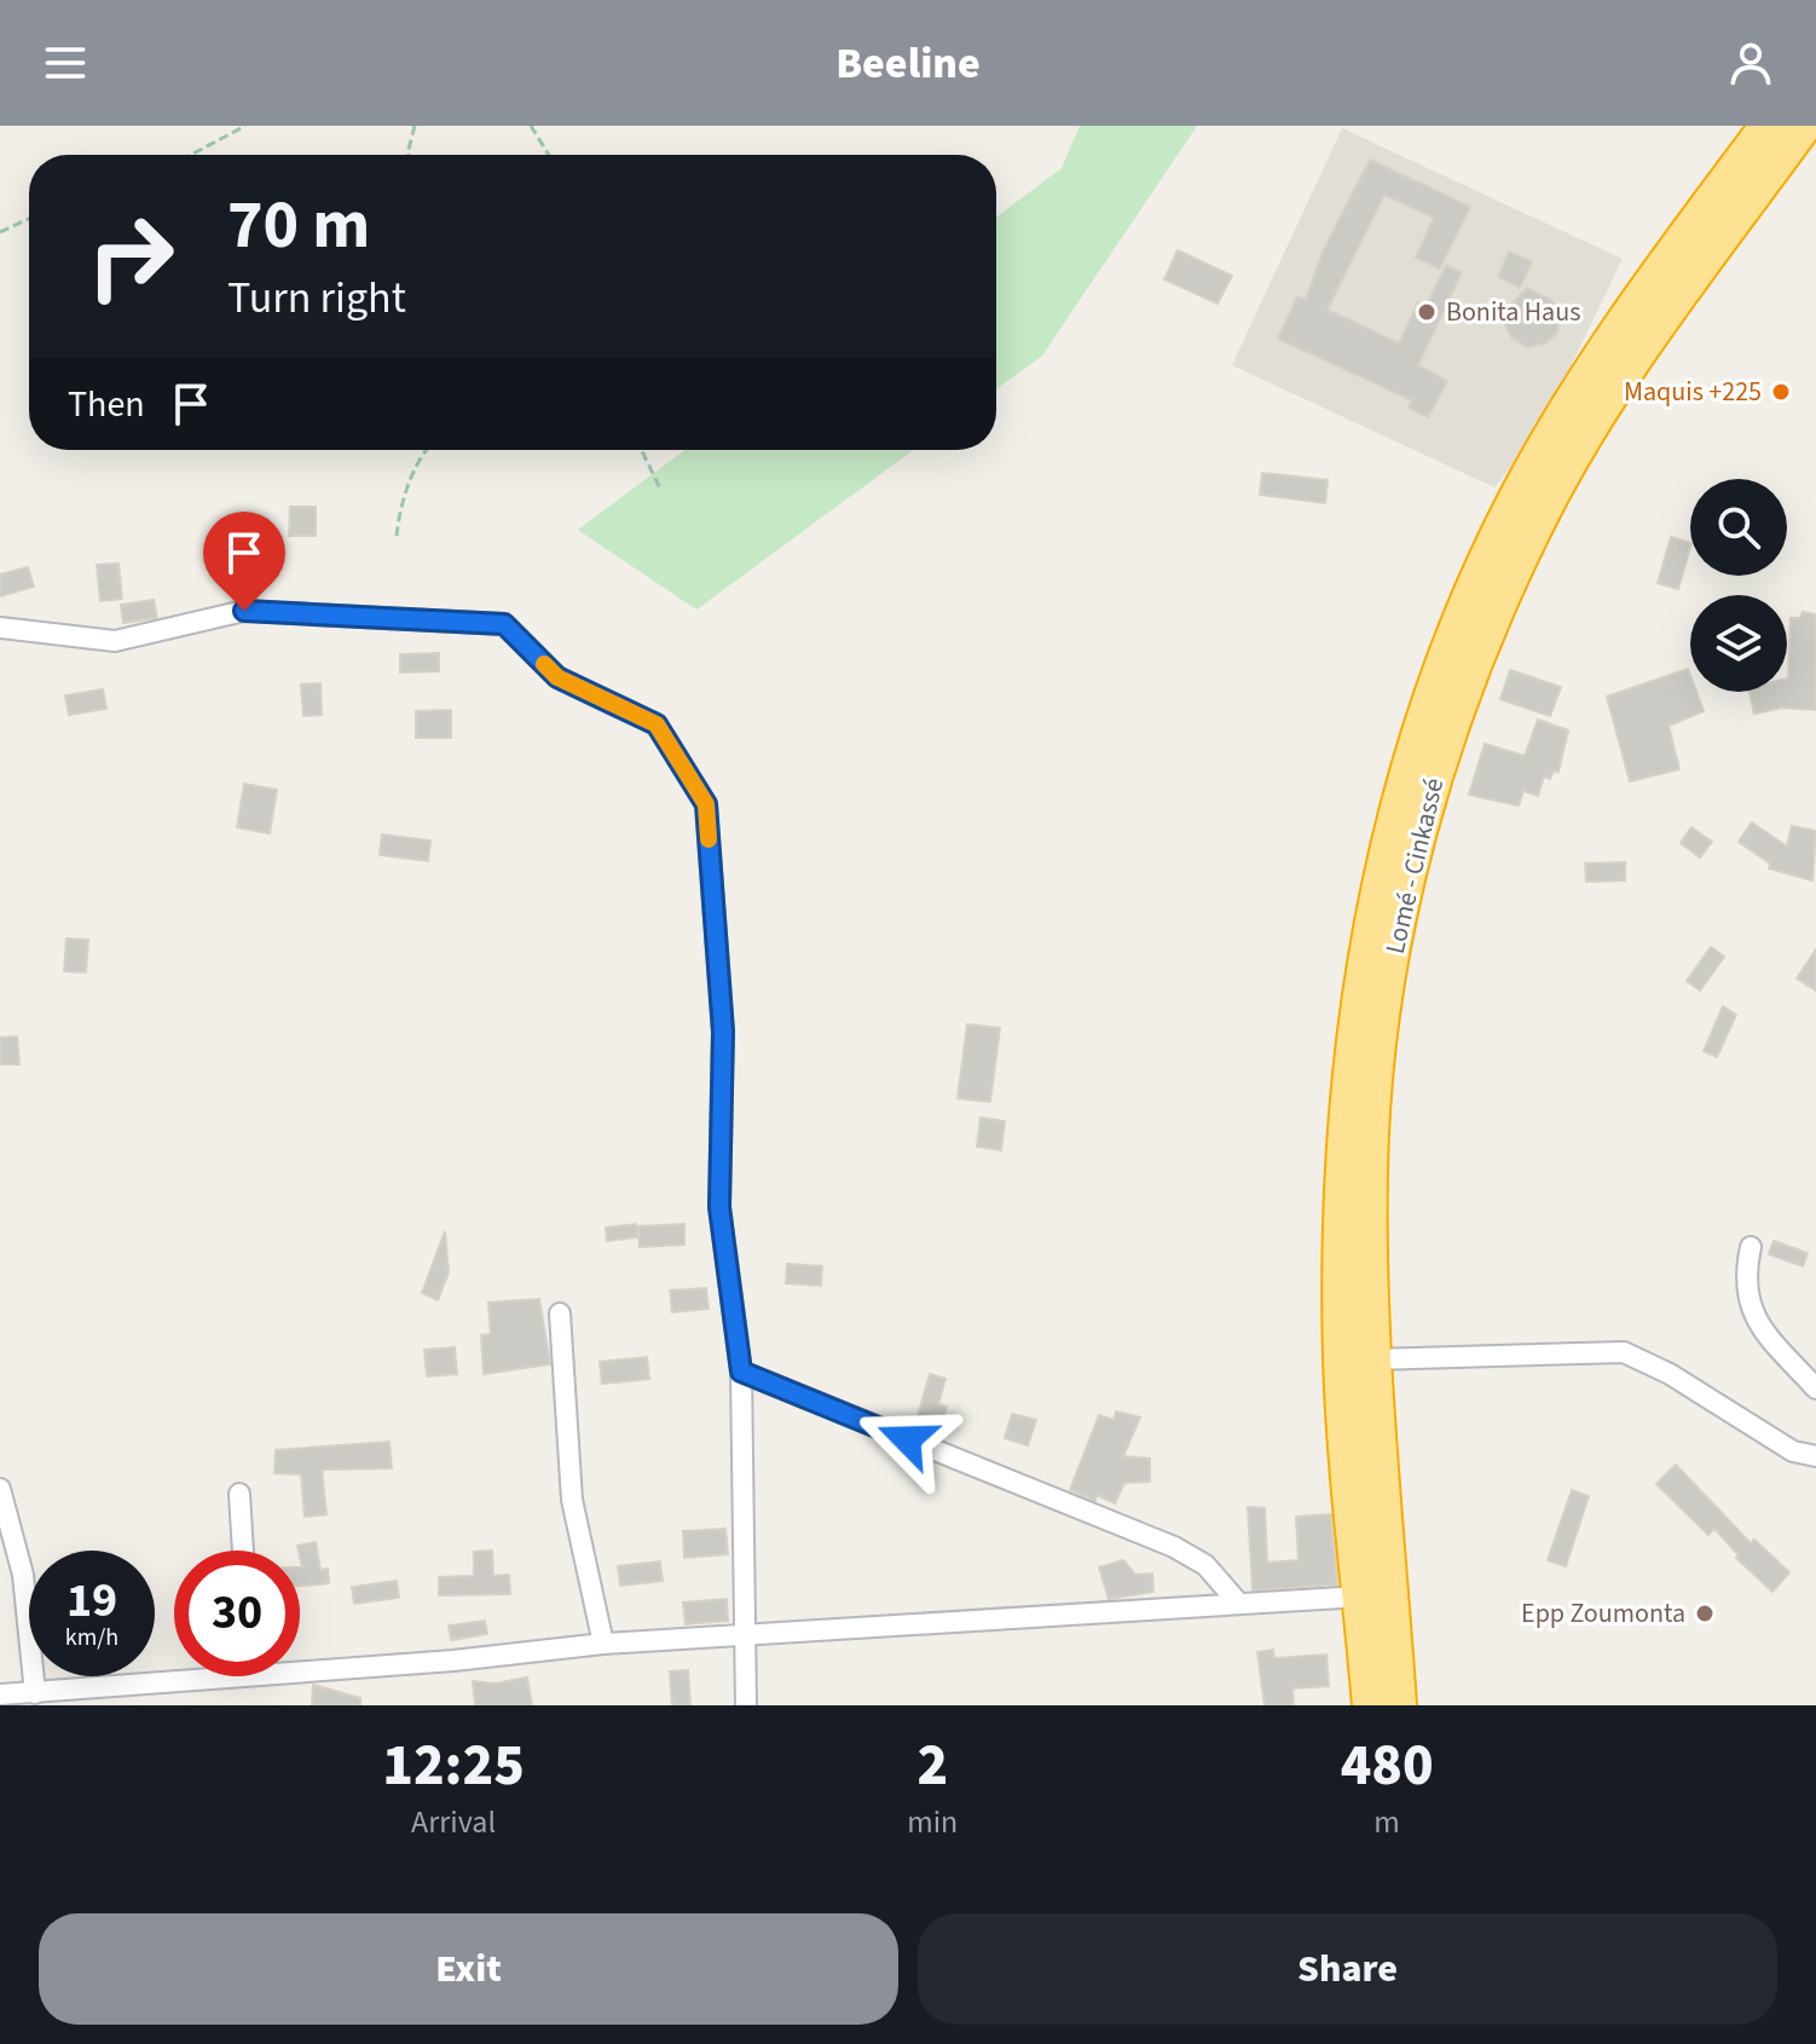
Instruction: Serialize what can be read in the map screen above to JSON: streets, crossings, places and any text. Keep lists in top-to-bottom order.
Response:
{
  "streets": {
    "highway": ["Lomé - Cinkassé"]
  },
  "places": ["Bonita Haus", "Maquis +225", "Epp Zoumonta"],
  "page": {
    "header": "Beeline",
    "turn": ["70 m", "Turn right"],
    "then": "Then",
    "speed": "19 km/h",
    "limit": "30",
    "eta": [
      "12:25",
      "Arrival",
      "2",
      "min",
      "480",
      "m"
    ],
    "buttons": ["Exit", "Share"]
  }
}
